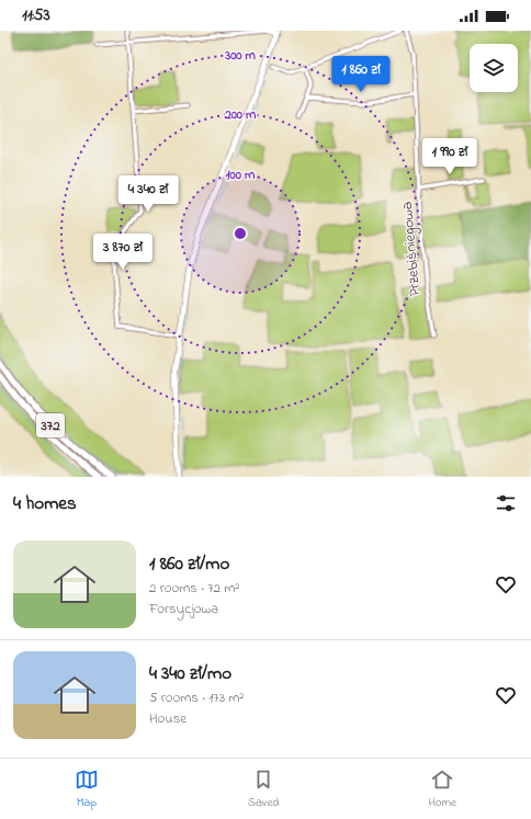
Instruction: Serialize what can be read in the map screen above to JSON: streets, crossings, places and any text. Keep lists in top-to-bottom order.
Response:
{
  "streets": {
    "main road": ["372"],
    "street": ["Przebiśniegowa"]
  },
  "page": {
    "status": "11:53",
    "price": [
      "1 860 zł",
      "1 990 zł",
      "4 340 zł",
      "3 870 zł"
    ],
    "heading": "4 homes",
    "list": [
      {
        "name": "1 860 zł/mo",
        "note": "2 rooms · 72 m² · Forsycjowa"
      },
      {
        "name": "4 340 zł/mo",
        "note": "5 rooms · 173 m² · House"
      }
    ],
    "tabs": ["Map", "Saved", "Home"]
  },
  "rings": ["300 m", "200 m", "100 m"]
}
